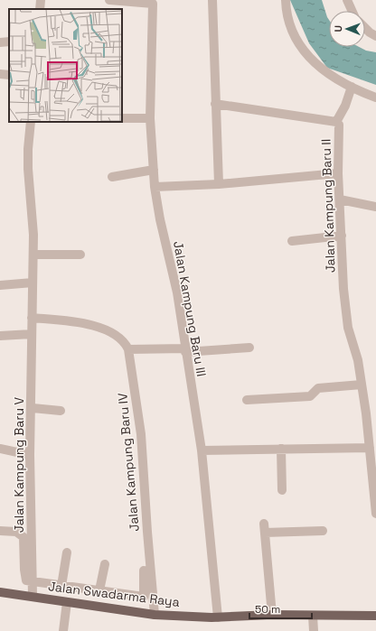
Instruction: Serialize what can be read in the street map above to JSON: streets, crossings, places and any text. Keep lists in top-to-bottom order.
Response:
{
  "streets": {
    "main road": ["Jalan Swadarma Raya"],
    "street": [
      "Jalan Kampung Baru II",
      "Jalan Kampung Baru III",
      "Jalan Kampung Baru IV",
      "Jalan Kampung Baru V"
    ]
  },
  "crossings": [
    ["Jalan Kampung Baru III", "Jalan Swadarma Raya"],
    ["Jalan Kampung Baru IV", "Jalan Swadarma Raya"],
    ["Jalan Kampung Baru V", "Jalan Swadarma Raya"]
  ],
  "scale_bar": "50 m",
  "north": "left"
}
